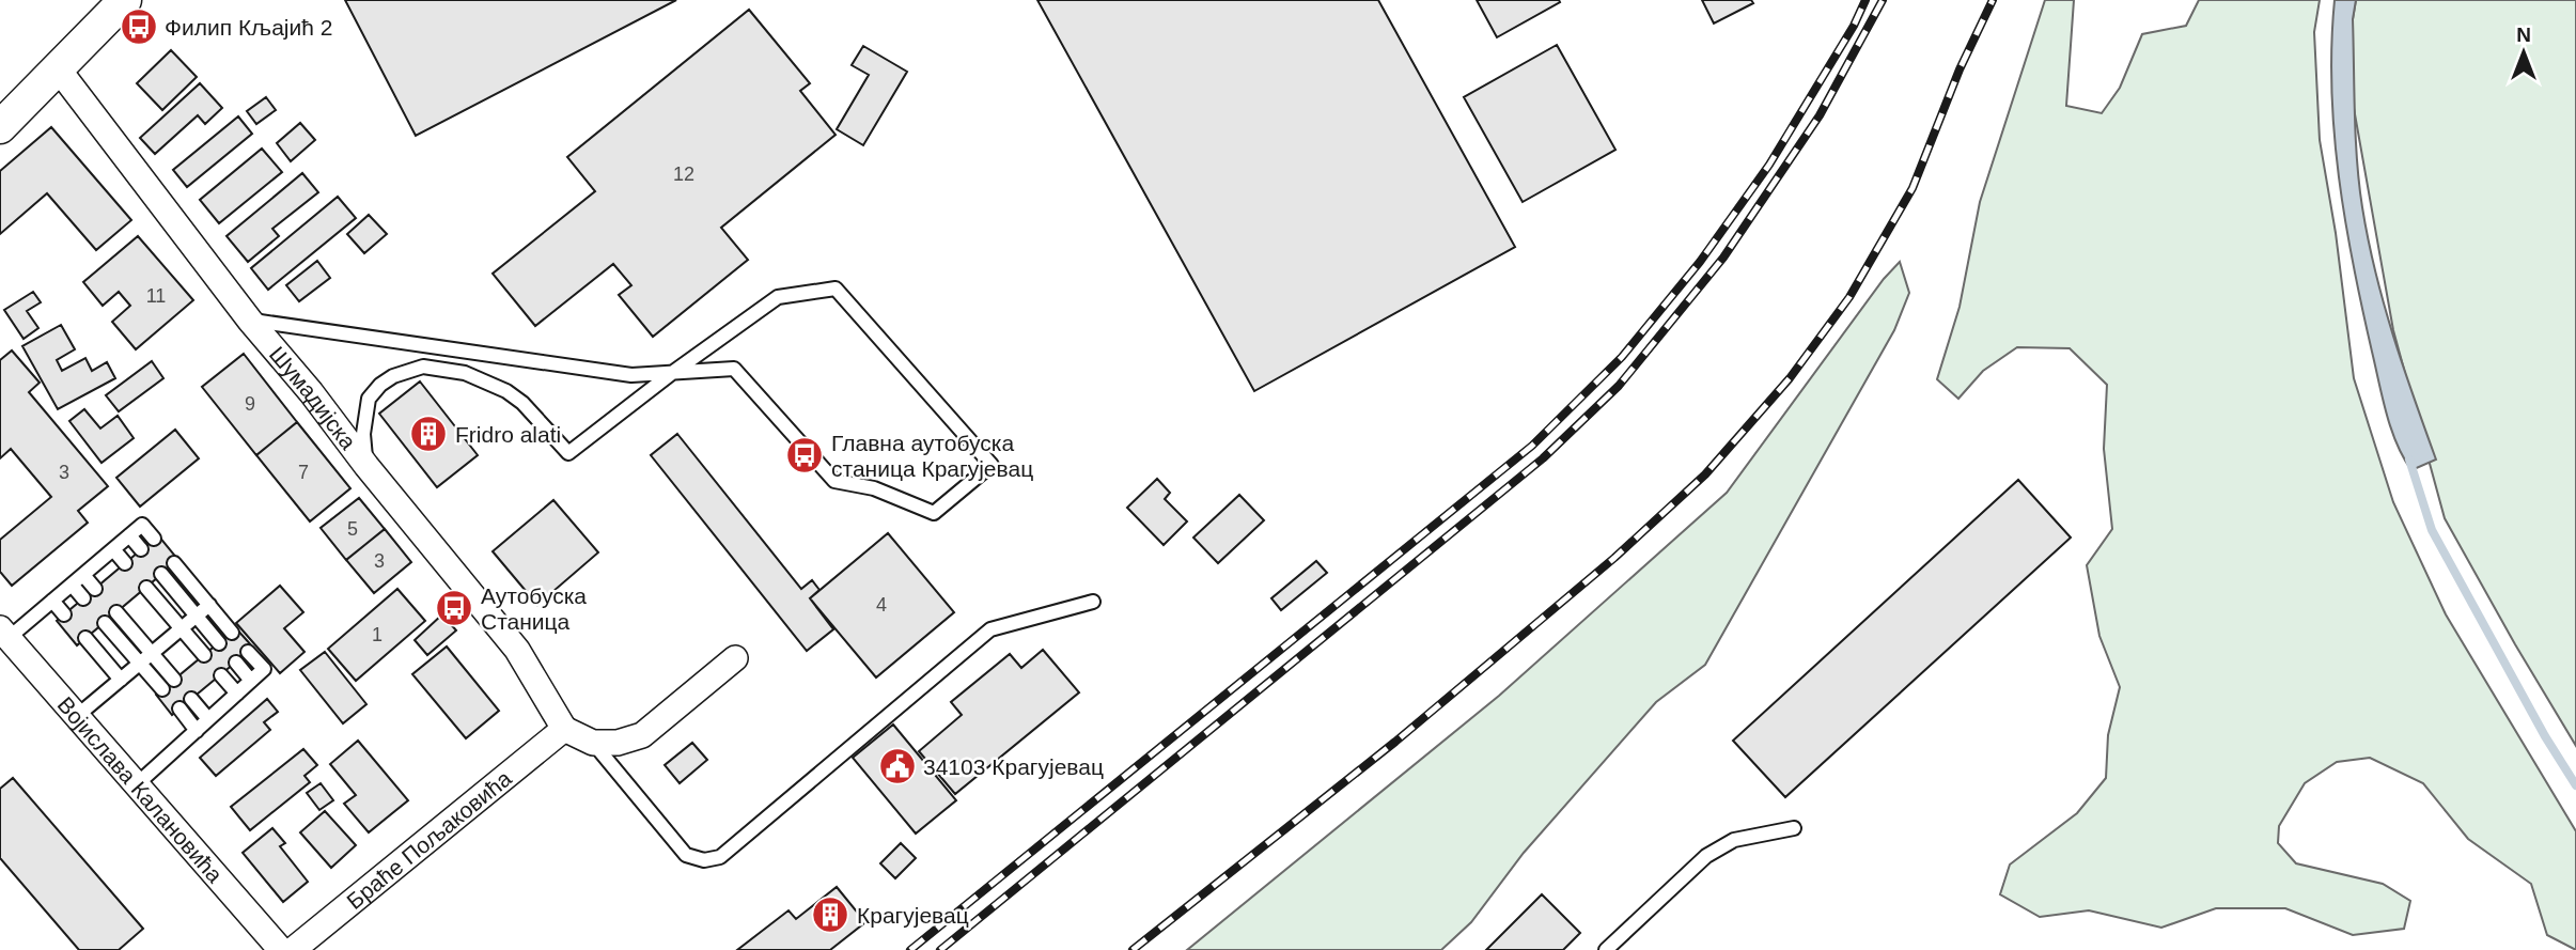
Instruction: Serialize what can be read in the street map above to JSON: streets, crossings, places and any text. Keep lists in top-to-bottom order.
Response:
{
  "streets": {
    "street": ["Шумадијска", "Војислава Калановића", "Браће Пољаковића"]
  },
  "crossings": [
    ["Шумадијска", "Браће Пољаковића"]
  ],
  "places": {
    "bus stop": ["Филип Кљајић 2", "Главна аутобуска станица Крагујевац", "Аутобуска Станица"],
    "building": ["Fridro alati", "Крагујевац"],
    "public building": ["34103 Крагујевац"]
  },
  "house_numbers": [
    "12",
    "11",
    "9",
    "3",
    "7",
    "5",
    "3",
    "4",
    "1"
  ],
  "north": "top"
}
